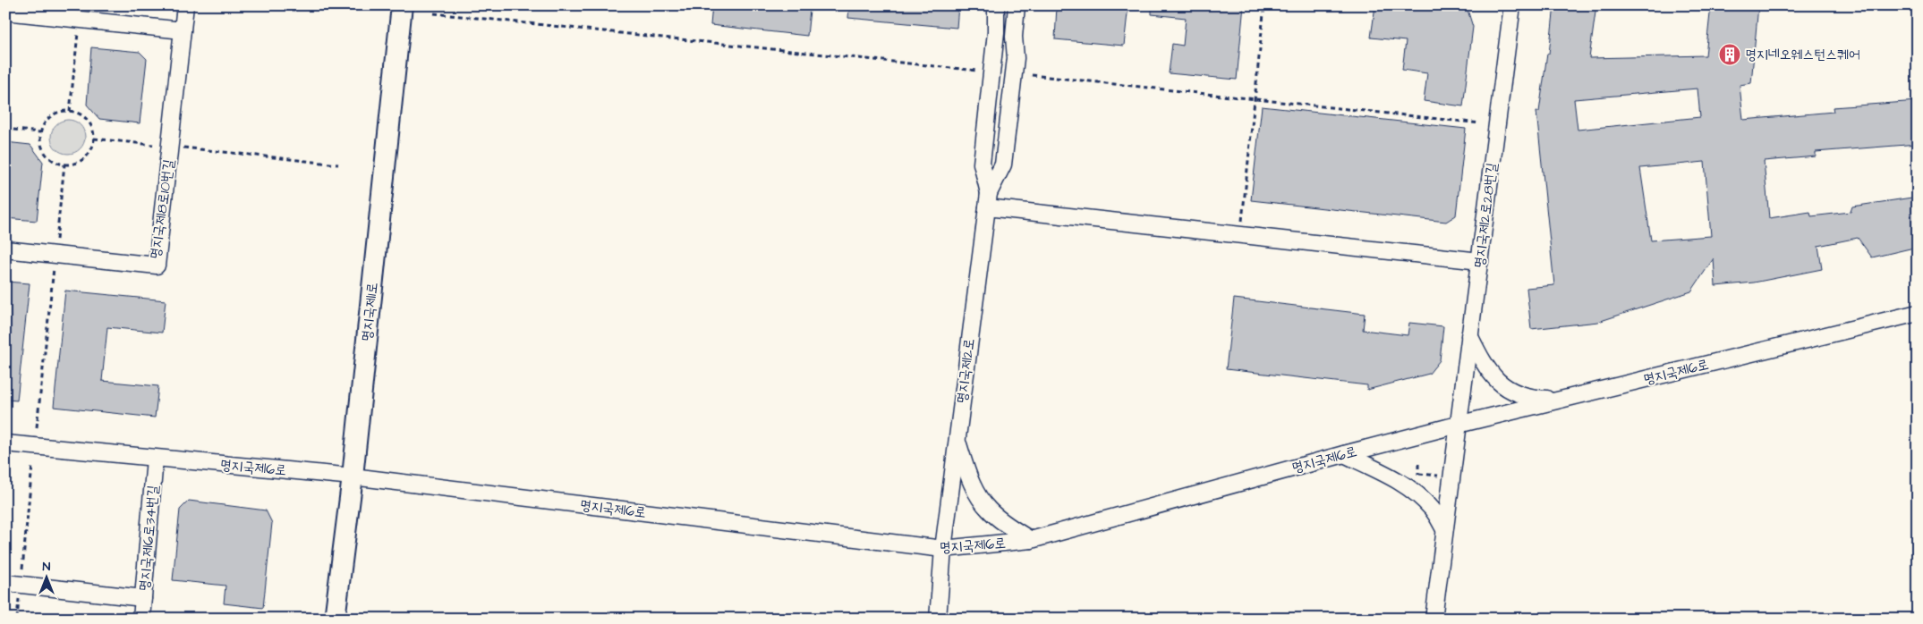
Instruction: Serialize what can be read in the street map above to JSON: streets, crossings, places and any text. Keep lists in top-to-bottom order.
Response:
{
  "streets": {
    "main road": ["명지국제1로"],
    "street": [
      "명지국제8로10번길",
      "명지국제2로28번길",
      "명지국제2로",
      "명지국제6로",
      "명지국제6로34번길"
    ]
  },
  "crossings": [
    ["명지국제2로28번길", "명지국제6로"],
    ["명지국제1로", "명지국제6로"],
    ["명지국제2로", "명지국제6로"],
    ["명지국제6로", "명지국제6로34번길"]
  ],
  "places": {
    "building": ["명지네오웨스턴스퀘어"]
  },
  "north": "top"
}
